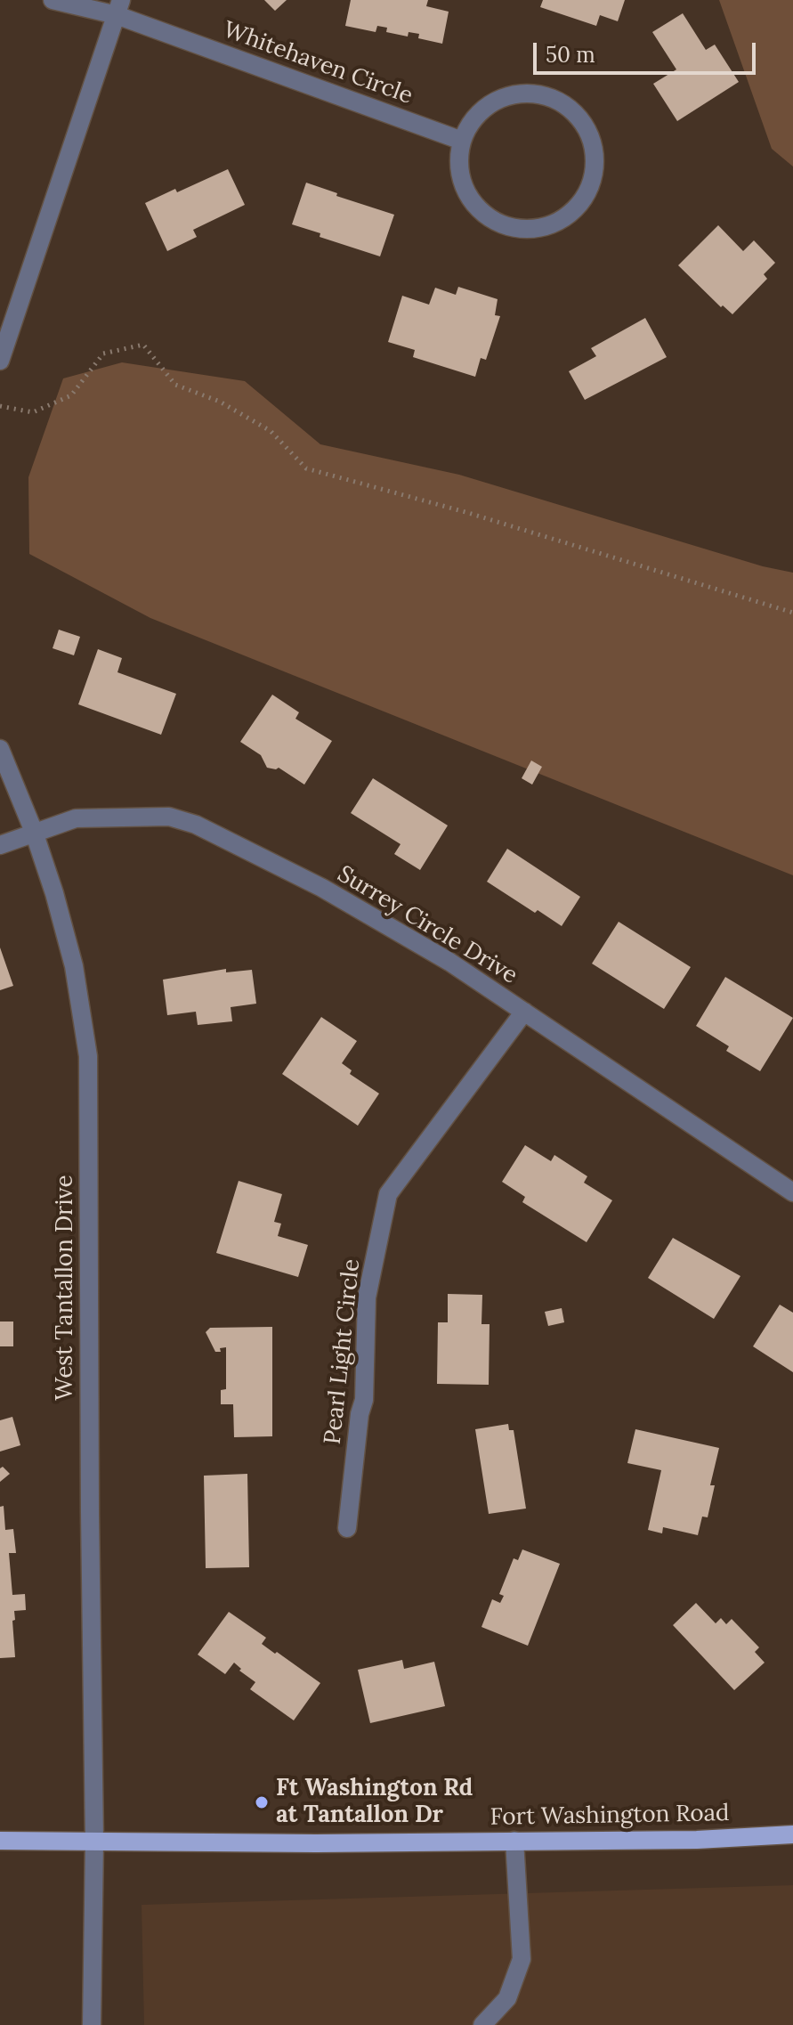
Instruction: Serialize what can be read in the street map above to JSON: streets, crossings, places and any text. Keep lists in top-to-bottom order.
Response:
{
  "streets": {
    "main road": ["Fort Washington Road"],
    "street": [
      "Whitehaven Circle",
      "Surrey Circle Drive",
      "West Tantallon Drive",
      "Pearl Light Circle"
    ]
  },
  "crossings": [
    ["Surrey Circle Drive", "West Tantallon Drive"],
    ["Surrey Circle Drive", "Pearl Light Circle"],
    ["West Tantallon Drive", "Fort Washington Road"]
  ],
  "places": ["Ft Washington Rd at Tantallon Dr"],
  "scale_bar": "50 m"
}
